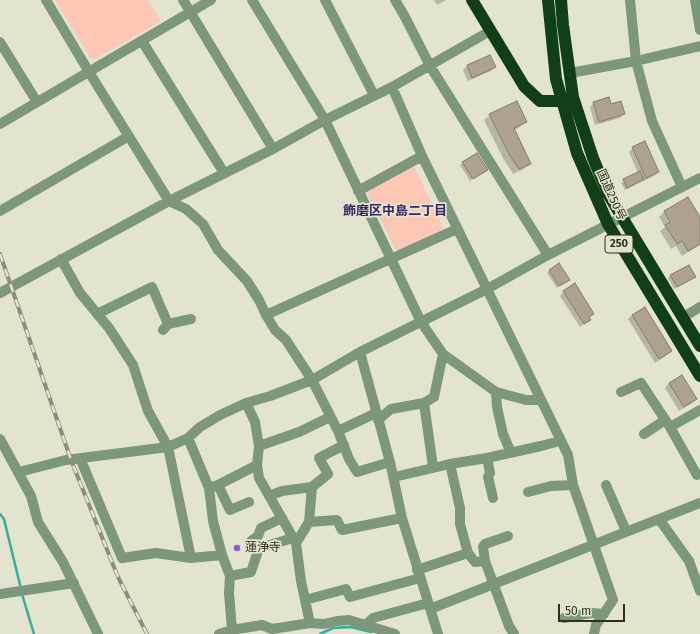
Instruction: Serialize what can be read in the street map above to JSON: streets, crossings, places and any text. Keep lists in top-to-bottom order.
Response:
{
  "streets": {
    "highway": ["国道250号", "250"]
  },
  "districts": ["飾磨区中島二丁目"],
  "places": ["蓮浄寺"],
  "scale_bar": "50 m"
}
